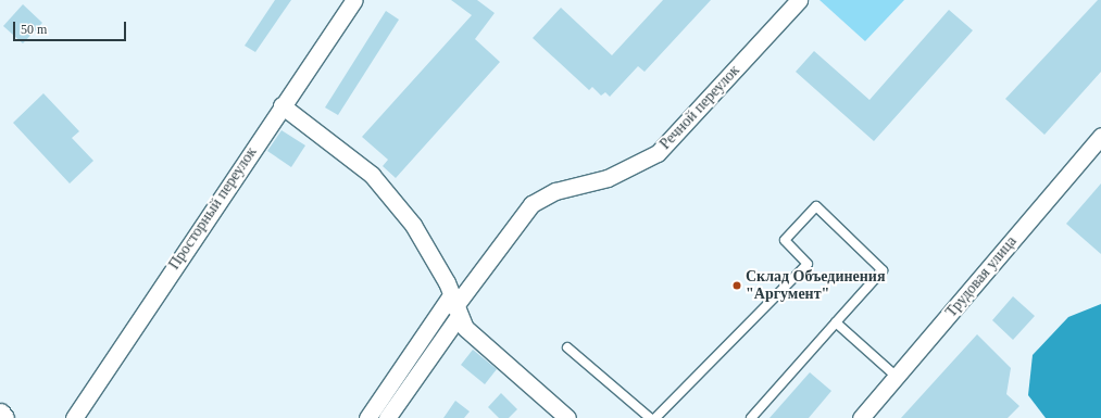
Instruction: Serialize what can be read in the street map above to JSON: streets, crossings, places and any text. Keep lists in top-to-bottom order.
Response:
{
  "streets": {
    "street": ["Речной переулок", "Просторный переулок", "Трудовая улица"]
  },
  "places": ["Склад Объединения \"Аргумент\""],
  "scale_bar": "50 m"
}
